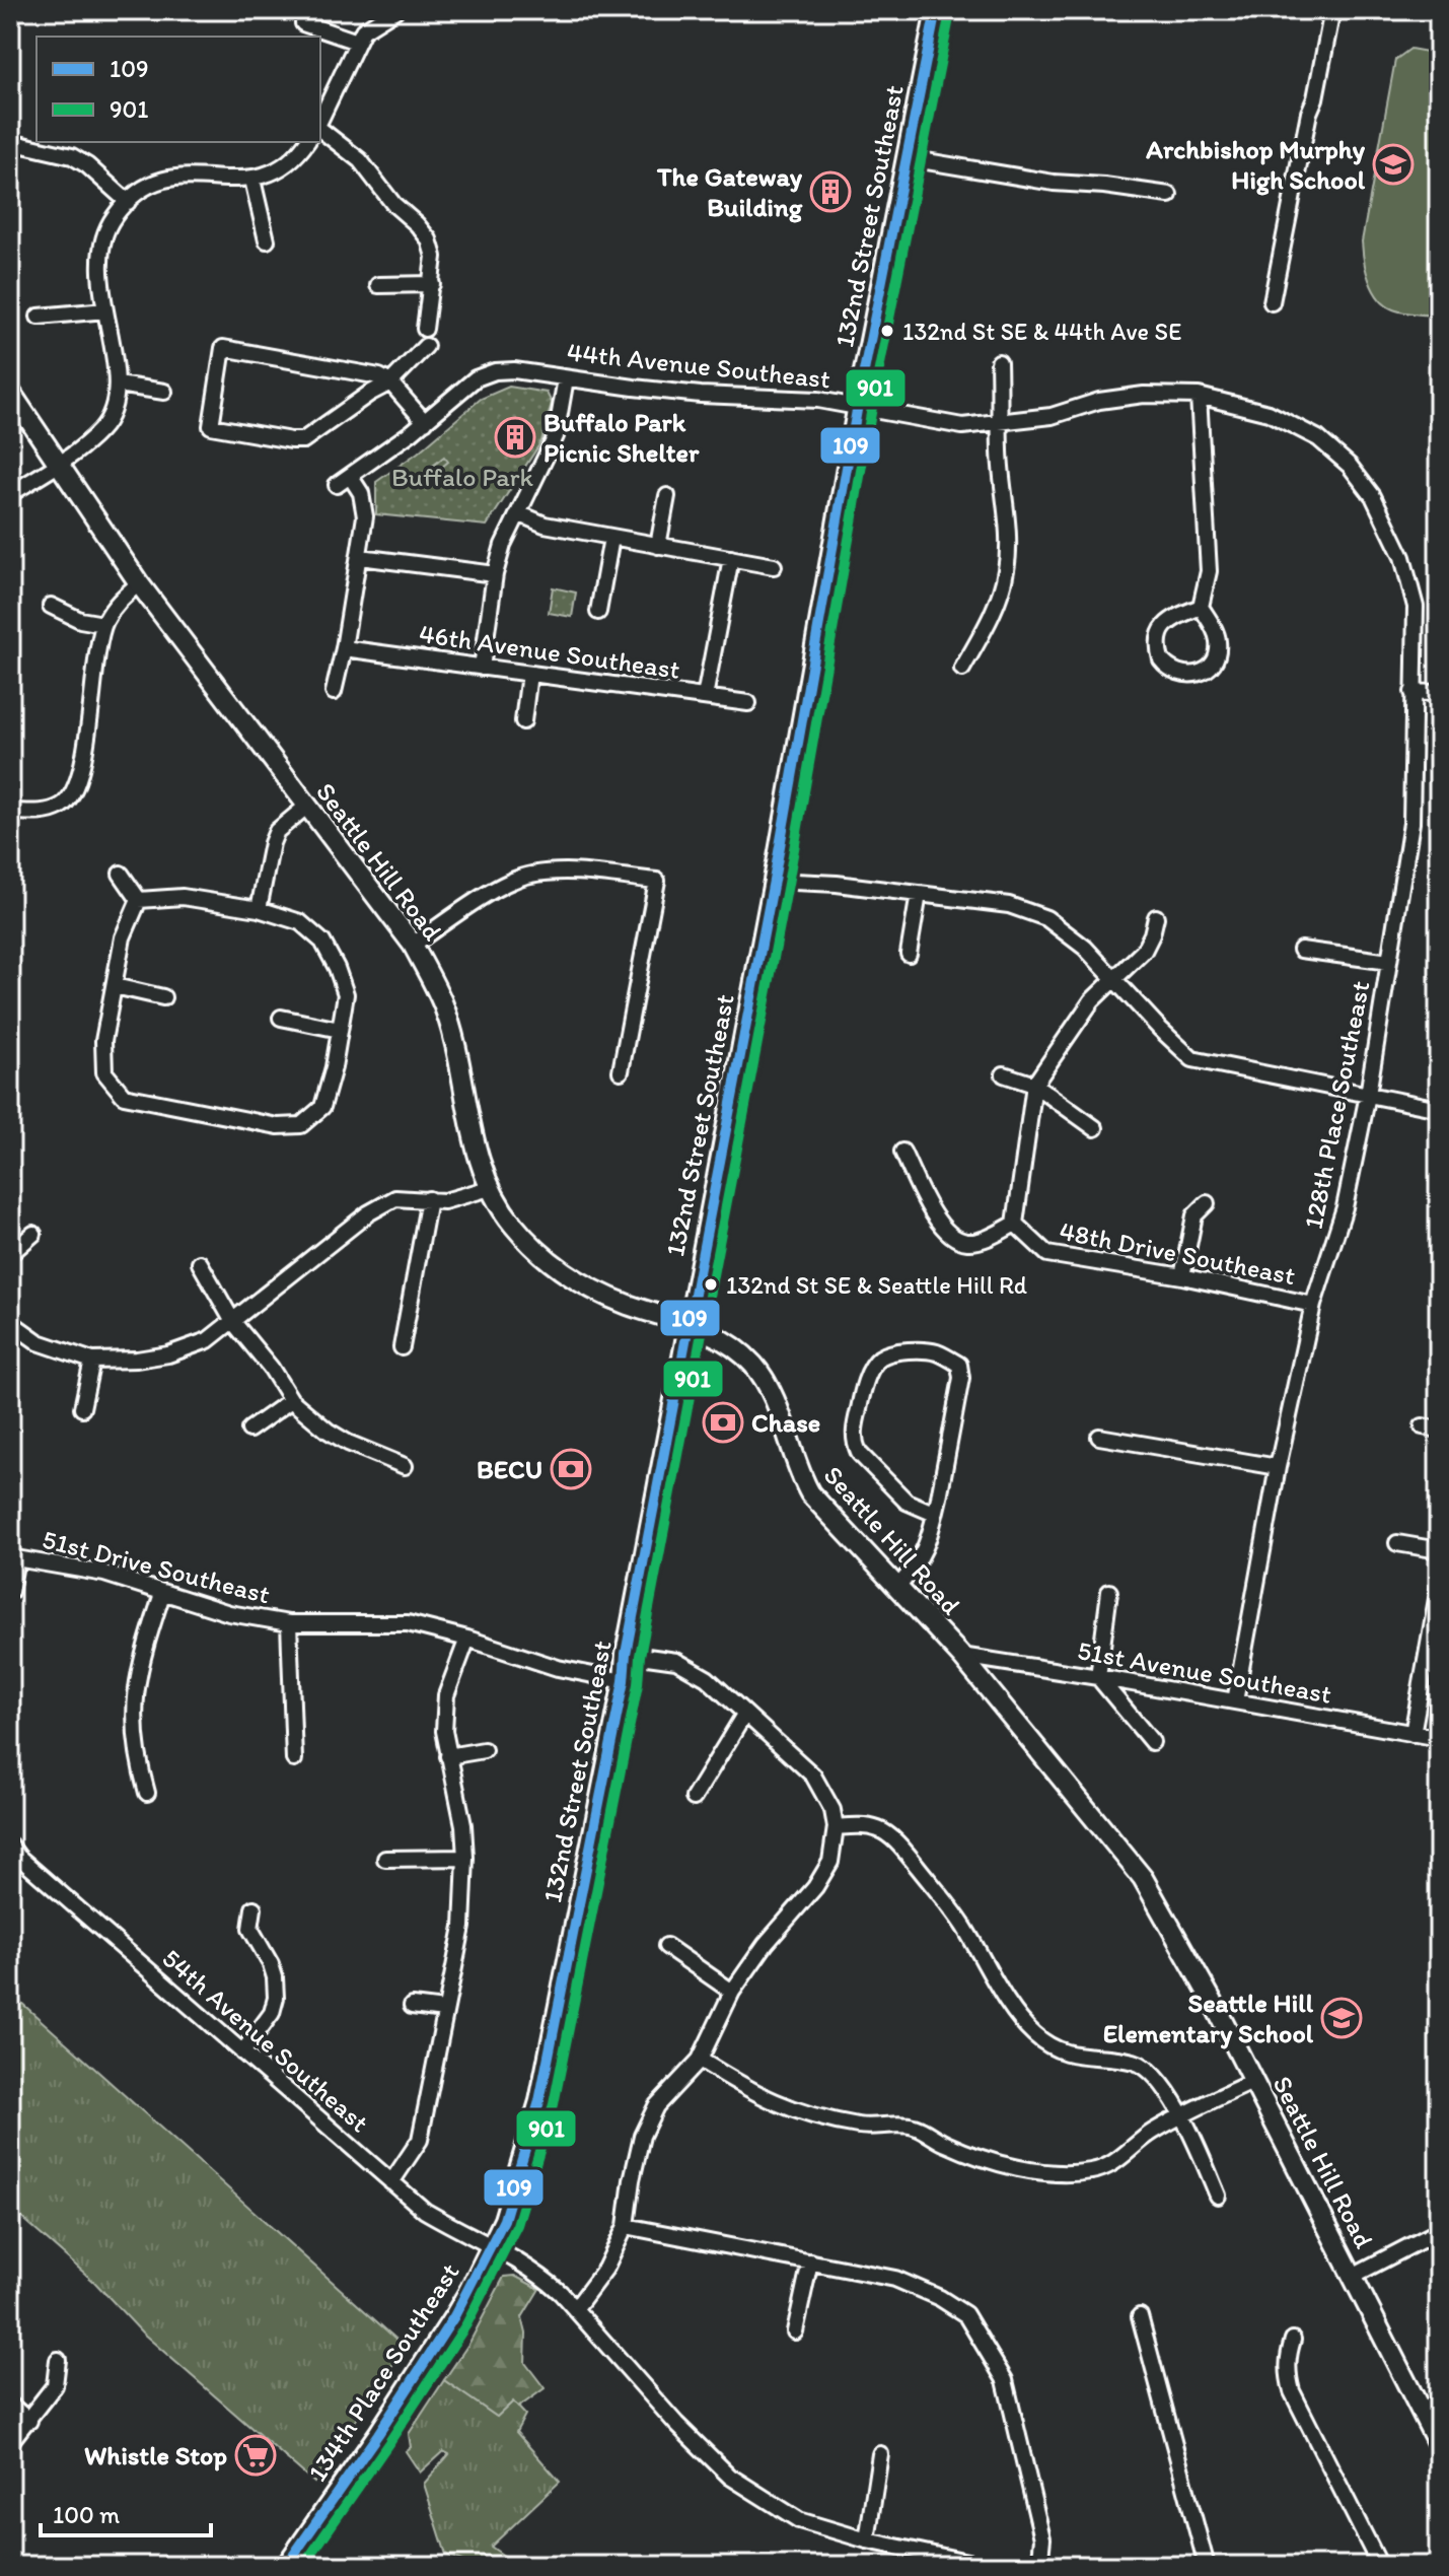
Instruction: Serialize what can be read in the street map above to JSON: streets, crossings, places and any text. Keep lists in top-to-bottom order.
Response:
{
  "streets": {
    "main road": ["132nd Street Southeast", "Seattle Hill Road", "134th Place Southeast"],
    "street": [
      "44th Avenue Southeast",
      "46th Avenue Southeast",
      "128th Place Southeast",
      "48th Drive Southeast",
      "51st Drive Southeast",
      "51st Avenue Southeast",
      "54th Avenue Southeast"
    ]
  },
  "crossings": [
    ["132nd Street Southeast", "44th Avenue Southeast"],
    ["132nd Street Southeast", "Seattle Hill Road"],
    ["132nd Street Southeast", "51st Drive Southeast"],
    ["132nd Street Southeast", "54th Avenue Southeast"],
    ["132nd Street Southeast", "134th Place Southeast"],
    ["44th Avenue Southeast", "128th Place Southeast"],
    ["Seattle Hill Road", "51st Avenue Southeast"],
    ["128th Place Southeast", "48th Drive Southeast"],
    ["128th Place Southeast", "51st Avenue Southeast"],
    ["54th Avenue Southeast", "134th Place Southeast"]
  ],
  "parks": ["Buffalo Park"],
  "places": {
    "school or university": ["Archbishop Murphy High School", "Seattle Hill Elementary School"],
    "building": ["The Gateway Building", "Buffalo Park Picnic Shelter"],
    "other": ["132nd St SE & 44th Ave SE", "132nd St SE & Seattle Hill Rd"],
    "bank": ["Chase", "BECU"],
    "supermarket": ["Whistle Stop"]
  },
  "lines": ["transit line 109", "transit line 901"],
  "legend": ["109", "901"],
  "scale_bar": "100 m"
}
